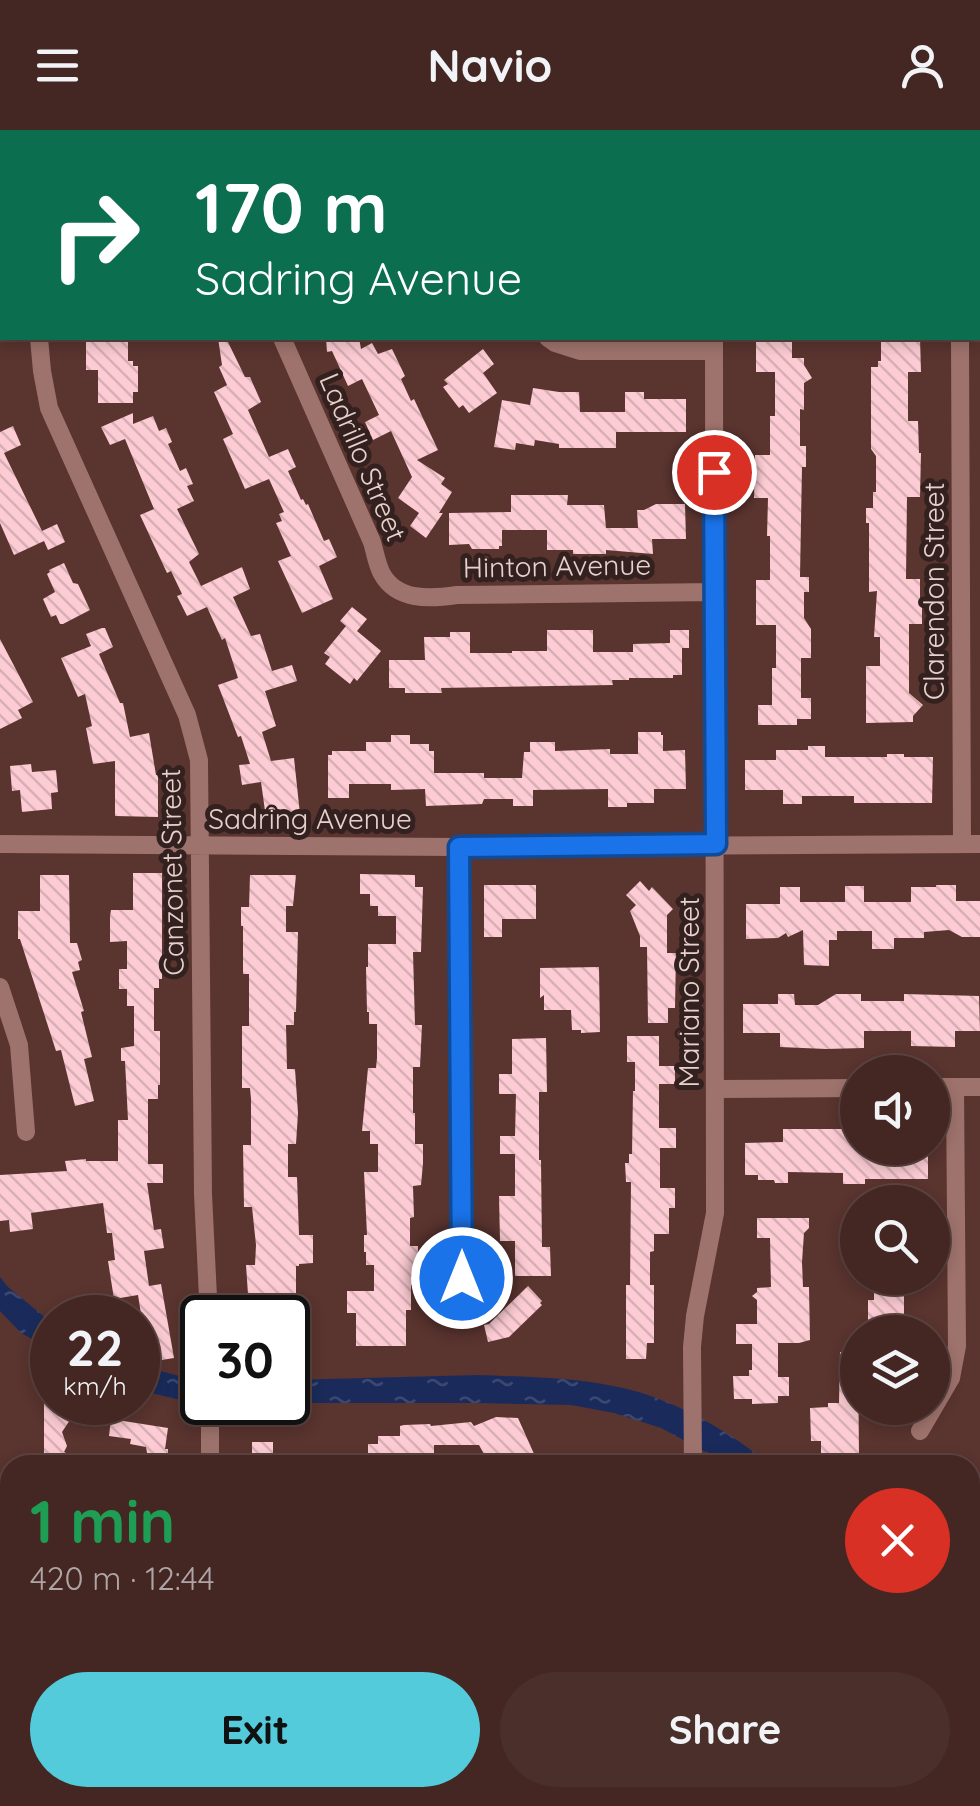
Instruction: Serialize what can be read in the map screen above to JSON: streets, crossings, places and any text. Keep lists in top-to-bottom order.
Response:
{
  "streets": {
    "street": [
      "Ladrillo Street",
      "Hinton Avenue",
      "Clarendon Street",
      "Sadring Avenue",
      "Canzonet Street",
      "Mariano Street"
    ]
  },
  "crossings": [
    ["Ladrillo Street", "Hinton Avenue"],
    ["Hinton Avenue", "Mariano Street"],
    ["Clarendon Street", "Sadring Avenue"],
    ["Sadring Avenue", "Canzonet Street"],
    ["Sadring Avenue", "Mariano Street"]
  ],
  "page": {
    "header": "Navio",
    "turn": ["170 m", "Sadring Avenue"],
    "speed": "22 km/h",
    "limit": "30",
    "heading": ["1 min", "420 m · 12:44"],
    "buttons": ["Exit", "Share"]
  }
}
